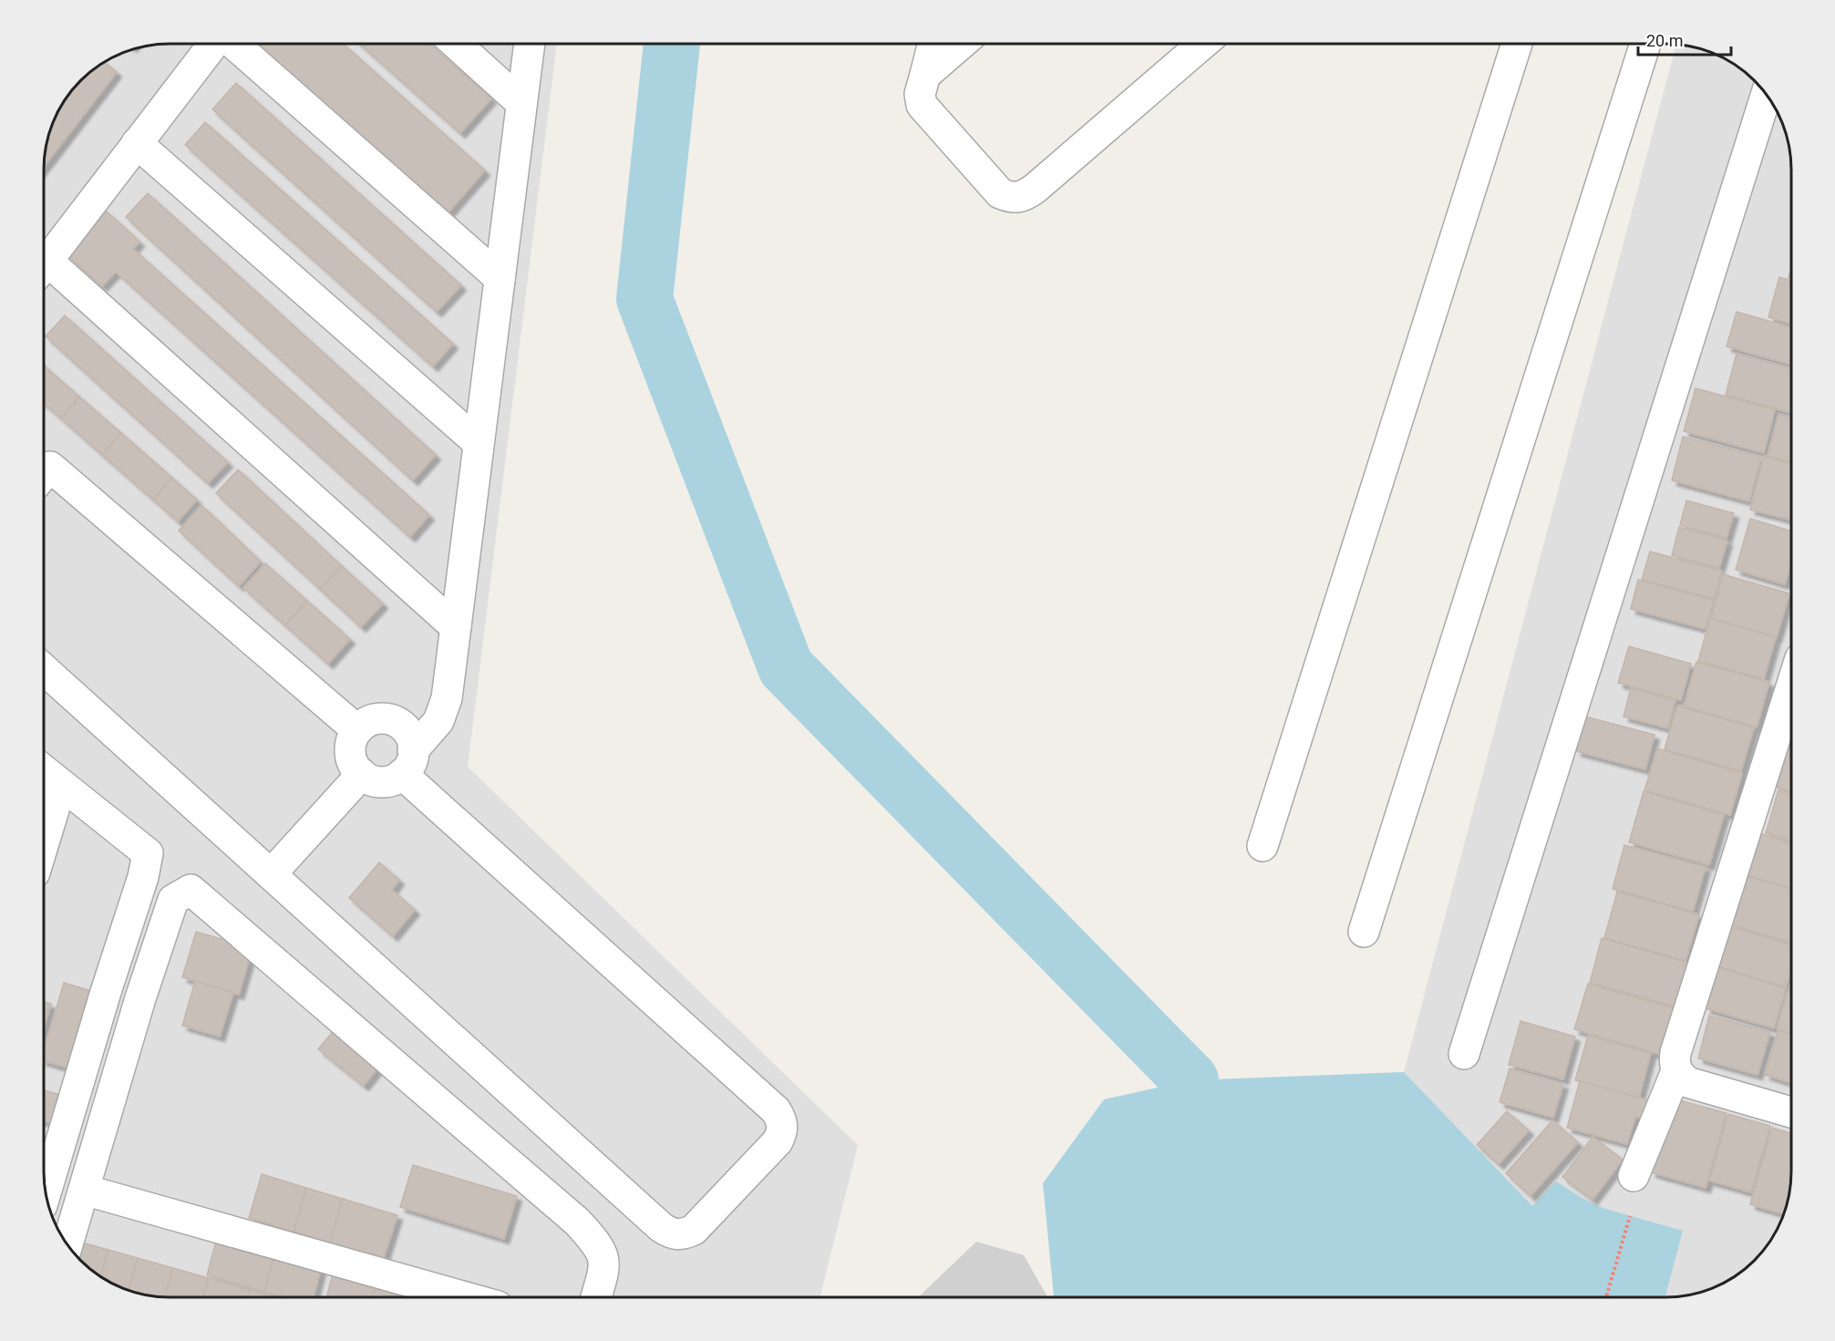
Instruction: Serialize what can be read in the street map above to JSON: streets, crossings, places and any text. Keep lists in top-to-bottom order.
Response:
{
  "scale_bar": "20 m"
}
